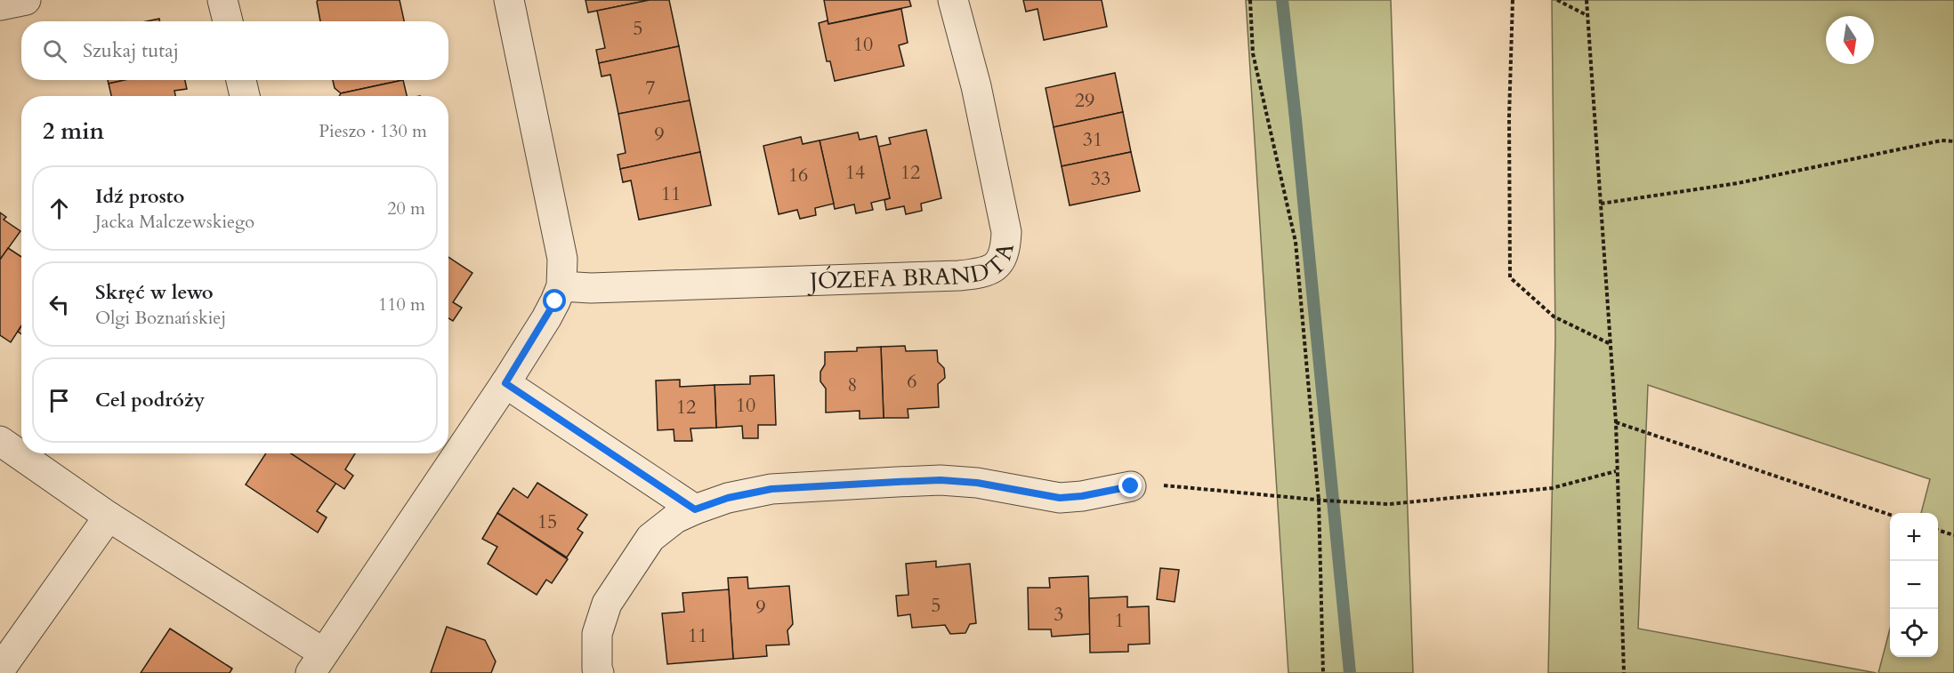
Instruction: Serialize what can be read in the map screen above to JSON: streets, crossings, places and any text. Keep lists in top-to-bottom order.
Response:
{
  "streets": {
    "street": ["JÓZEFA BRANDTA"]
  },
  "house_numbers": [
    "5",
    "10",
    "7",
    "29",
    "9",
    "31",
    "14",
    "12",
    "16",
    "33",
    "11",
    "6",
    "8",
    "10",
    "12",
    "15",
    "5",
    "9",
    "3",
    "1",
    "11"
  ],
  "north": "bottom",
  "page": {
    "search": "Szukaj tutaj",
    "heading": ["2 min", "Pieszo · 130 m"],
    "list": [
      ["Idź prosto", "Jacka Malczewskiego", "20 m"],
      ["Skręć w lewo", "Olgi Boznańskiej", "110 m"],
      "Cel podróży"
    ],
    "map_buttons": ["+", "−"]
  }
}
